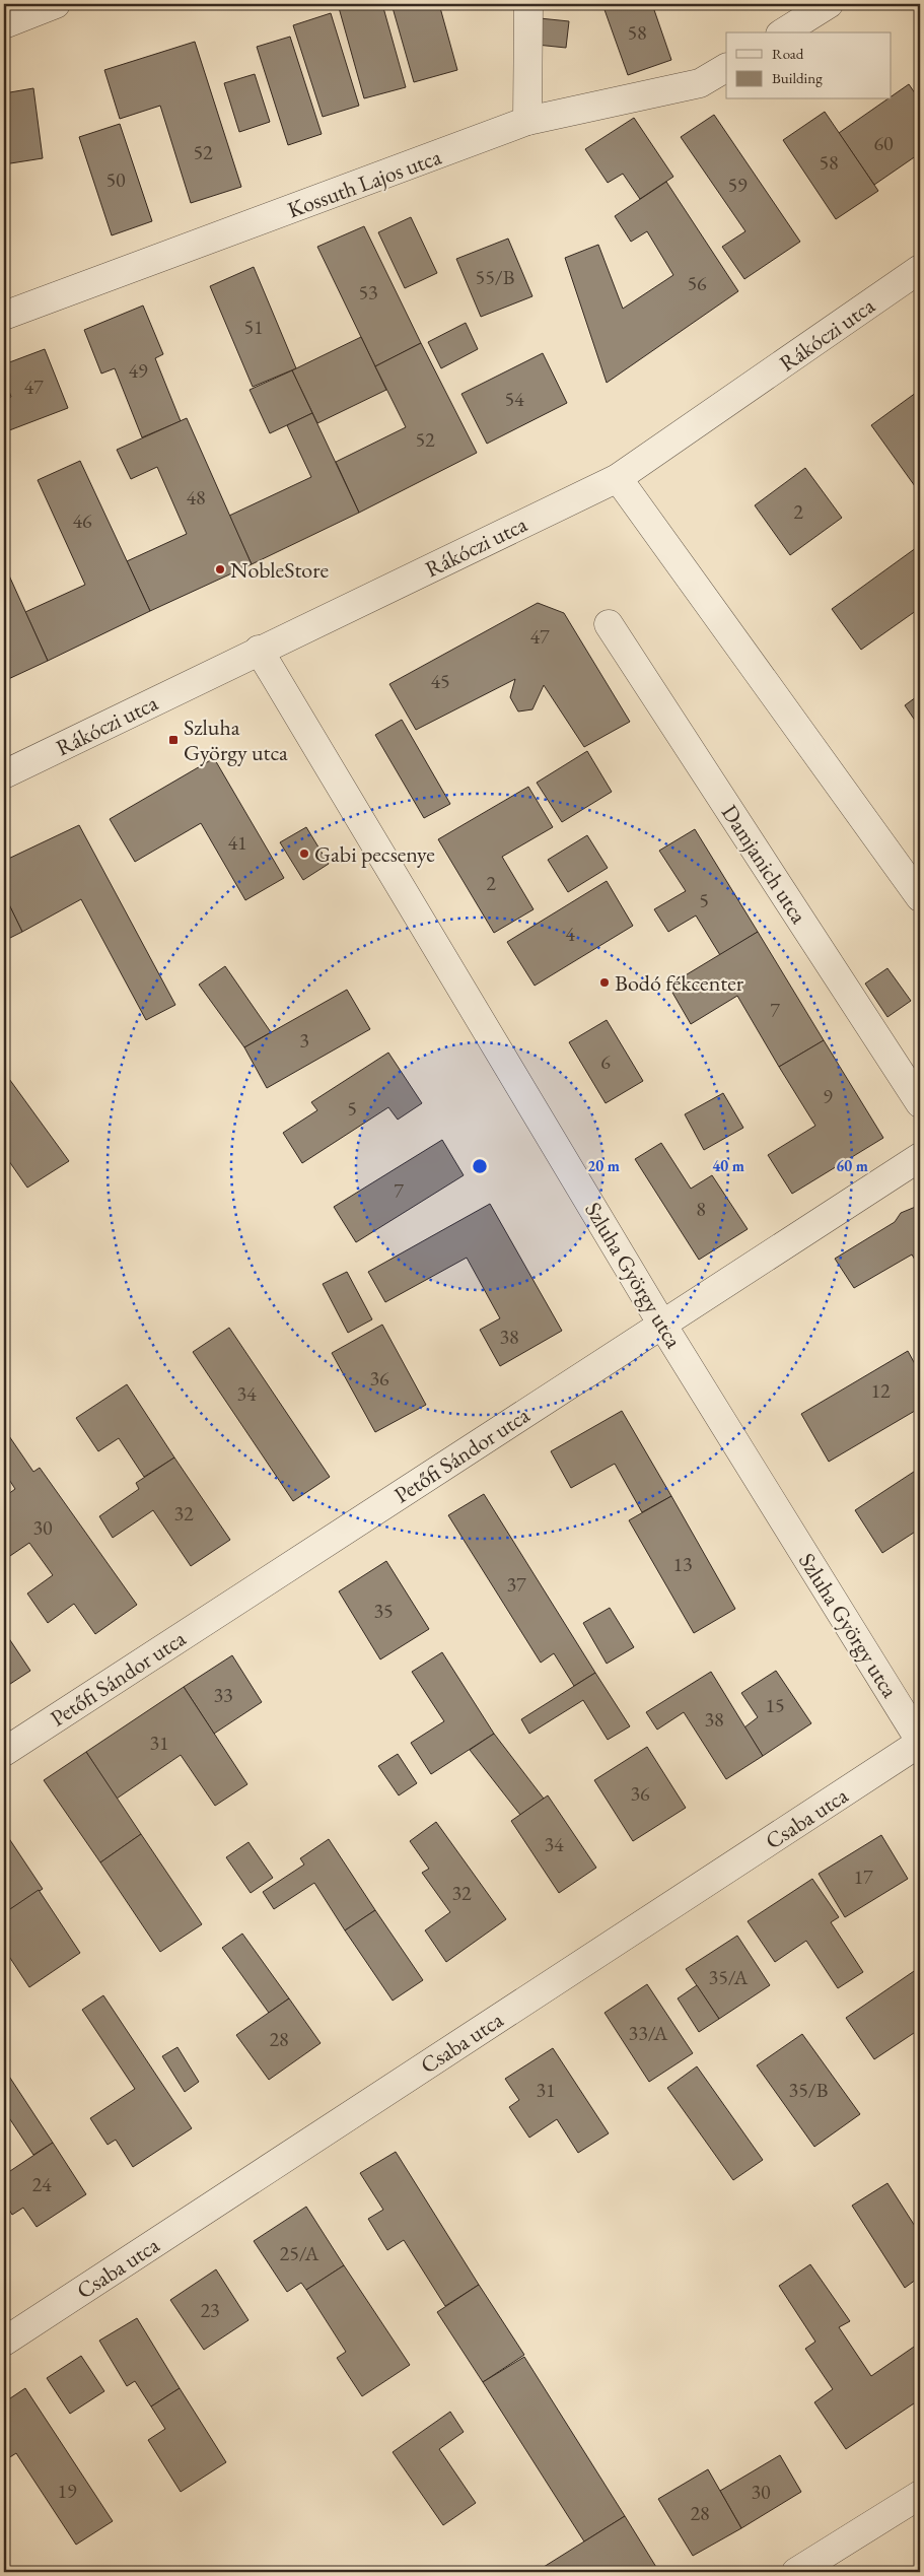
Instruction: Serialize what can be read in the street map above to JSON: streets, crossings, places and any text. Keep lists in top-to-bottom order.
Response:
{
  "streets": {
    "street": [
      "Kossuth Lajos utca",
      "Rákóczi utca",
      "Damjanich utca",
      "Szluha György utca",
      "Petőfi Sándor utca",
      "Csaba utca"
    ]
  },
  "crossings": [
    ["Rákóczi utca", "Szluha György utca"],
    ["Szluha György utca", "Petőfi Sándor utca"],
    ["Szluha György utca", "Csaba utca"]
  ],
  "places": {
    "other": ["NobleStore", "Gabi pecsenye", "Bodó fékcenter"],
    "transit": ["Szluha György utca"]
  },
  "house_numbers": [
    "58",
    "60",
    "52",
    "58",
    "50",
    "59",
    "55/B",
    "56",
    "53",
    "51",
    "49",
    "47",
    "54",
    "52",
    "48",
    "2",
    "46",
    "47",
    "45",
    "41",
    "2",
    "5",
    "4",
    "7",
    "3",
    "6",
    "9",
    "5",
    "7",
    "8",
    "38",
    "36",
    "12",
    "34",
    "32",
    "30",
    "13",
    "37",
    "35",
    "33",
    "15",
    "38",
    "31",
    "36",
    "34",
    "17",
    "32",
    "35/A",
    "33/A",
    "28",
    "31",
    "35/B",
    "24",
    "25/A",
    "23",
    "19",
    "30",
    "28"
  ],
  "legend": ["Road", "Building"],
  "rings": ["20 m", "40 m", "60 m"]
}
